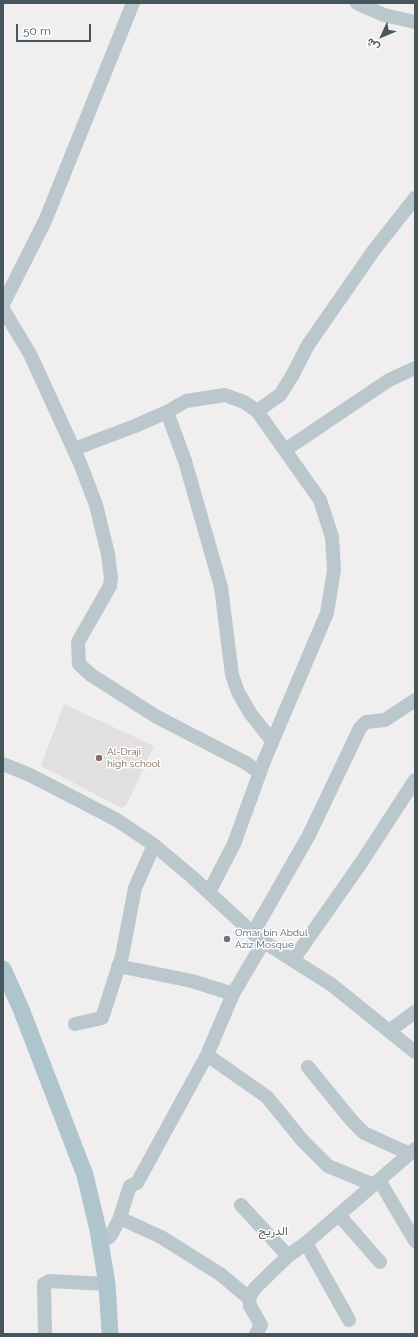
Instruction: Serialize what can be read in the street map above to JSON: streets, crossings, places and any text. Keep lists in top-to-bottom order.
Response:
{
  "districts": ["الدريج"],
  "places": ["Al-Draji high school", "Omar bin Abdul Aziz Mosque"],
  "scale_bar": "50 m",
  "north": "bottom left"
}
